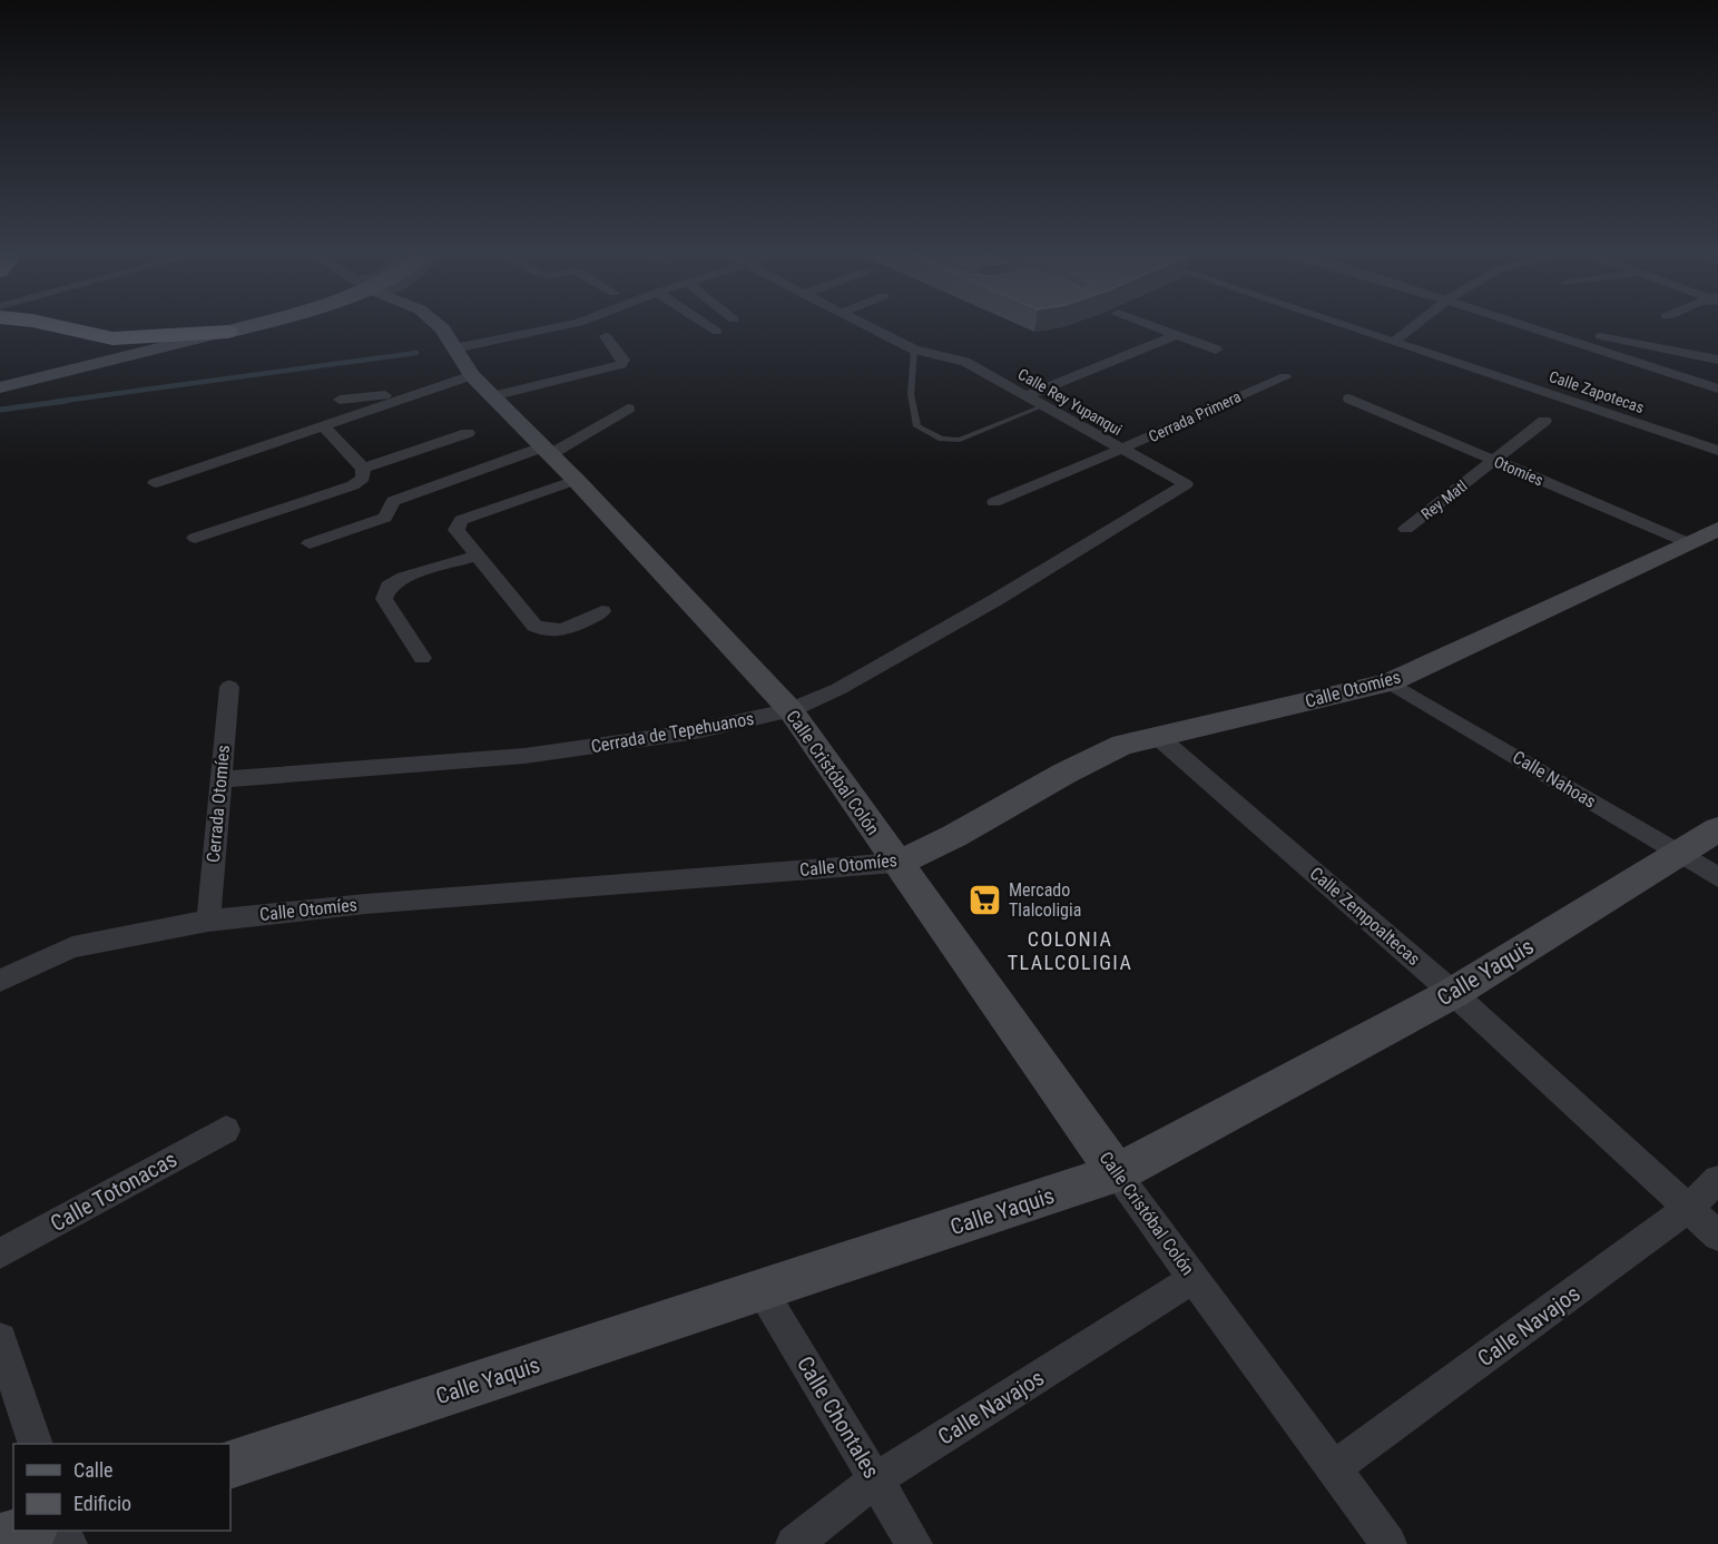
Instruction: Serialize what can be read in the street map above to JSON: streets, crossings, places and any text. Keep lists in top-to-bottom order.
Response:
{
  "streets": {
    "street": [
      "Calle Zapotecas",
      "Calle Rey Yupanqui",
      "Cerrada Primera",
      "Otomíes",
      "Rey Matl",
      "Calle Otomíes",
      "Cerrada de Tepehuanos",
      "Calle Cristóbal Colón",
      "Calle Nahoas",
      "Cerrada Otomíes",
      "Calle Zempoaltecas",
      "Calle Yaquis",
      "Calle Totonacas",
      "Calle Navajos",
      "Calle Chontales"
    ]
  },
  "crossings": [
    ["Calle Rey Yupanqui", "Cerrada Primera"],
    ["Calle Rey Yupanqui", "Cerrada de Tepehuanos"],
    ["Otomíes", "Rey Matl"],
    ["Otomíes", "Calle Otomíes"],
    ["Calle Otomíes", "Calle Cristóbal Colón"],
    ["Calle Otomíes", "Calle Nahoas"],
    ["Calle Otomíes", "Cerrada Otomíes"],
    ["Calle Otomíes", "Calle Zempoaltecas"],
    ["Cerrada de Tepehuanos", "Calle Cristóbal Colón"],
    ["Cerrada de Tepehuanos", "Cerrada Otomíes"],
    ["Calle Cristóbal Colón", "Calle Yaquis"],
    ["Calle Cristóbal Colón", "Calle Navajos"],
    ["Calle Nahoas", "Calle Yaquis"],
    ["Calle Zempoaltecas", "Calle Yaquis"],
    ["Calle Zempoaltecas", "Calle Navajos"],
    ["Calle Yaquis", "Calle Chontales"],
    ["Calle Navajos", "Calle Chontales"]
  ],
  "districts": ["COLONIA TLALCOLIGIA"],
  "places": {
    "supermarket": ["Mercado Tlalcoligia"]
  },
  "legend": ["Calle", "Edificio"]
}
